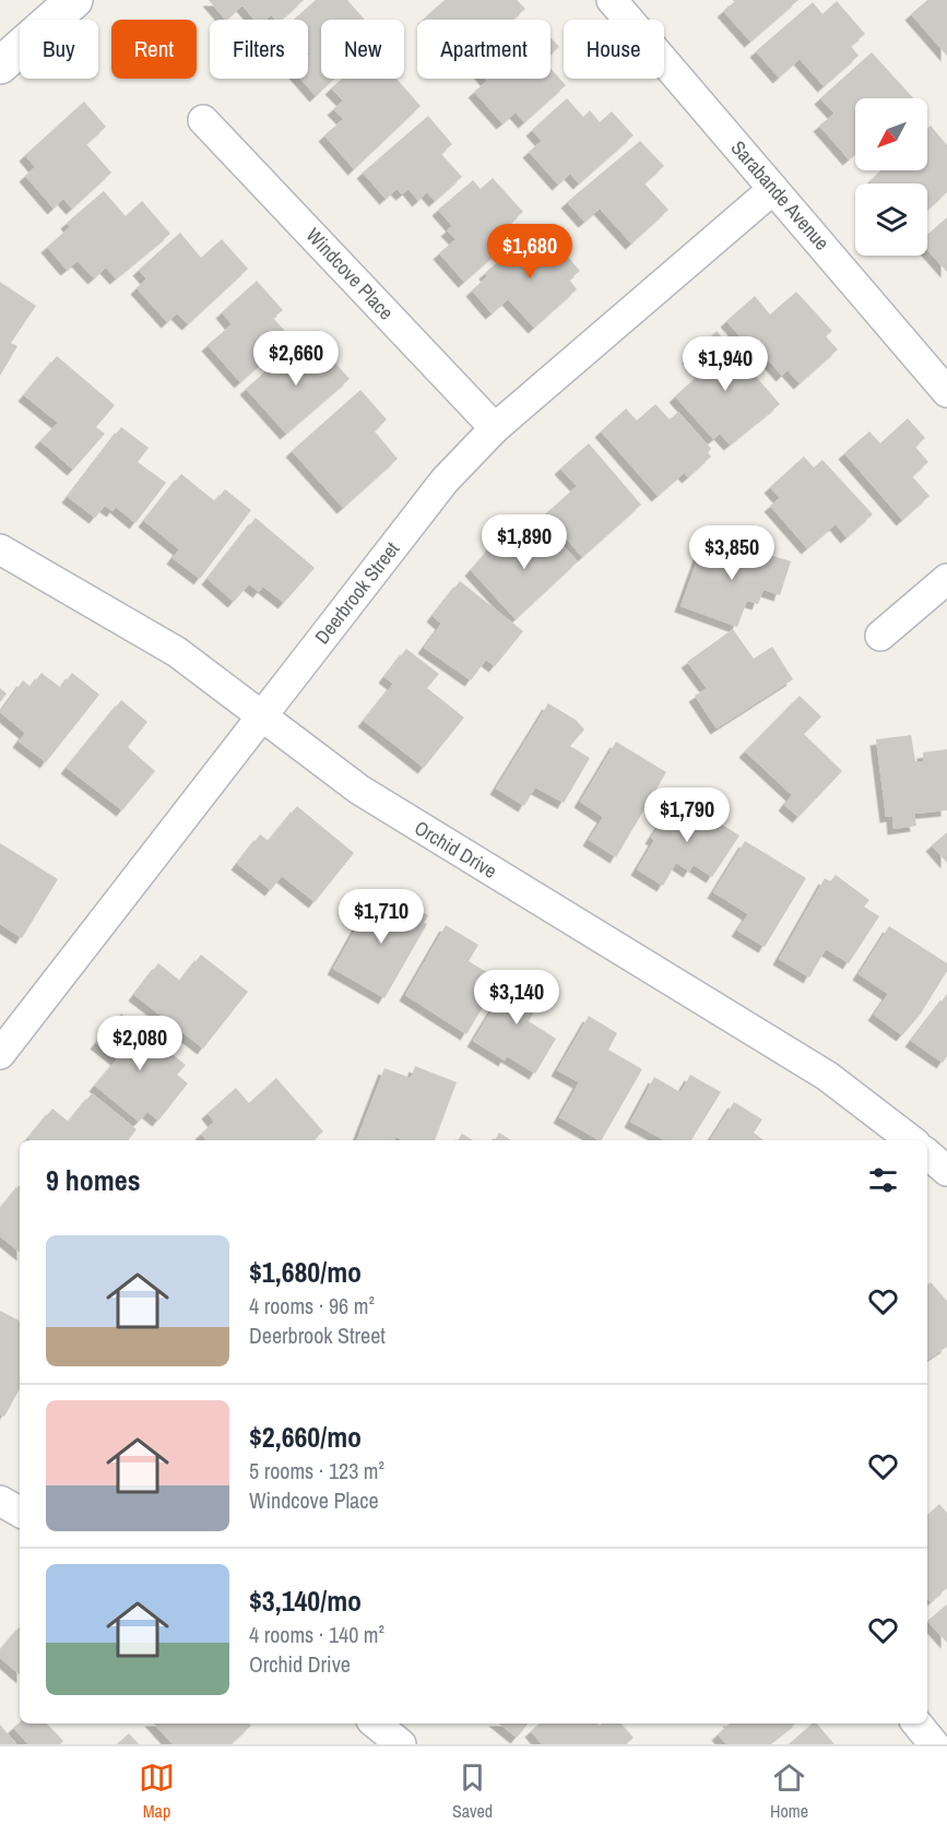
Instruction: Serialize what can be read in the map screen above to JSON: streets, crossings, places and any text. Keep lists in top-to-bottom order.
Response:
{
  "streets": {
    "street": [
      "Sarabande Avenue",
      "Windcove Place",
      "Deerbrook Street",
      "Orchid Drive"
    ]
  },
  "crossings": [
    ["Sarabande Avenue", "Deerbrook Street"],
    ["Windcove Place", "Deerbrook Street"],
    ["Deerbrook Street", "Orchid Drive"]
  ],
  "north": "bottom left",
  "page": {
    "chip": [
      "Buy",
      "Rent",
      "Filters",
      "New",
      "Apartment",
      "House"
    ],
    "price": [
      "$1,680",
      "$2,660",
      "$1,940",
      "$1,890",
      "$3,850",
      "$1,790",
      "$1,710",
      "$3,140",
      "$2,080"
    ],
    "heading": "9 homes",
    "list": [
      {
        "name": "$1,680/mo",
        "note": "4 rooms · 96 m² · Deerbrook Street"
      },
      {
        "name": "$2,660/mo",
        "note": "5 rooms · 123 m² · Windcove Place"
      },
      {
        "name": "$3,140/mo",
        "note": "4 rooms · 140 m² · Orchid Drive"
      }
    ],
    "tabs": ["Map", "Saved", "Home"]
  }
}
